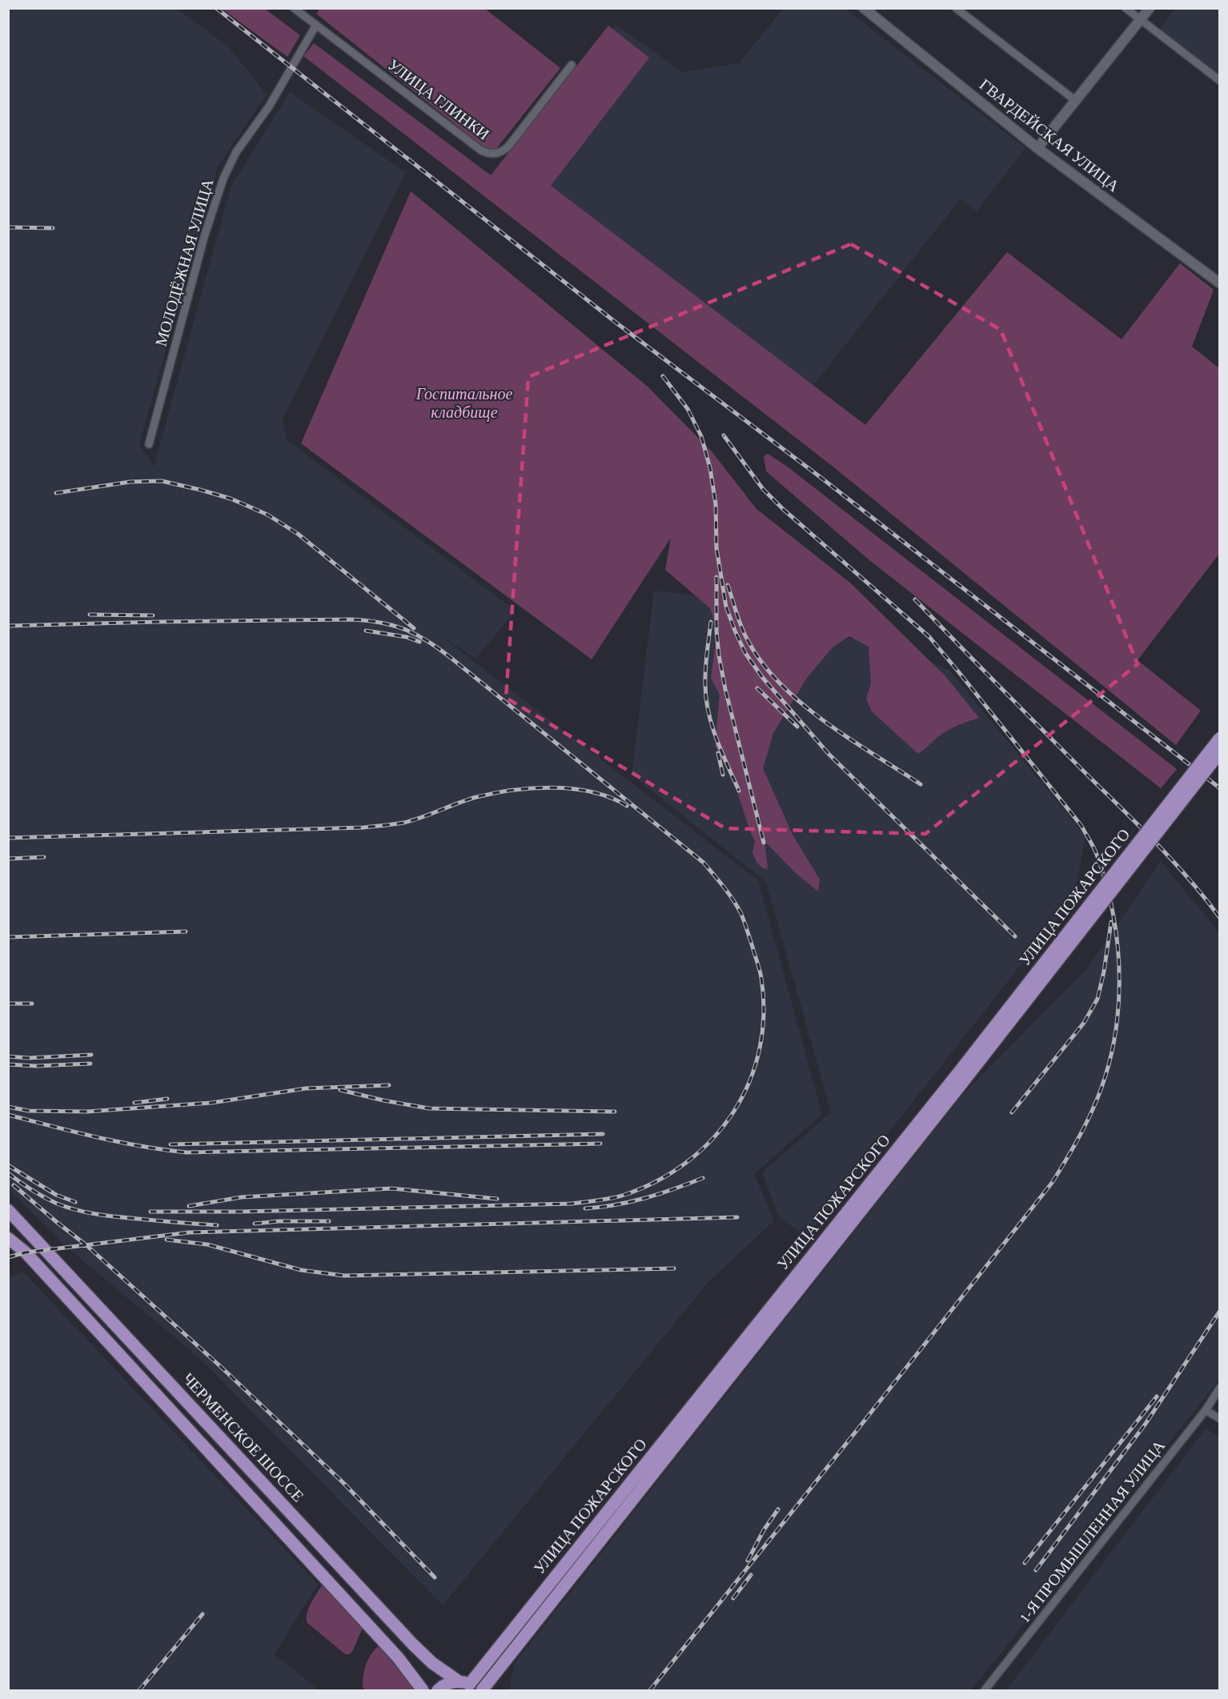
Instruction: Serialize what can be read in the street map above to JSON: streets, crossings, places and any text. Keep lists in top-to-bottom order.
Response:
{
  "streets": {
    "main road": ["УЛИЦА ПОЖАРСКОГО", "ЧЕРМЕНСКОЕ ШОССЕ"],
    "street": [
      "УЛИЦА ГЛИНКИ",
      "ГВАРДЕЙСКАЯ УЛИЦА",
      "МОЛОДЁЖНАЯ УЛИЦА",
      "1-Я ПРОМЫШЛЕННАЯ УЛИЦА"
    ]
  },
  "crossings": [
    ["УЛИЦА ГЛИНКИ", "МОЛОДЁЖНАЯ УЛИЦА"],
    ["УЛИЦА ПОЖАРСКОГО", "ЧЕРМЕНСКОЕ ШОССЕ"]
  ],
  "parks": ["Госпитальное кладбище"]
}
